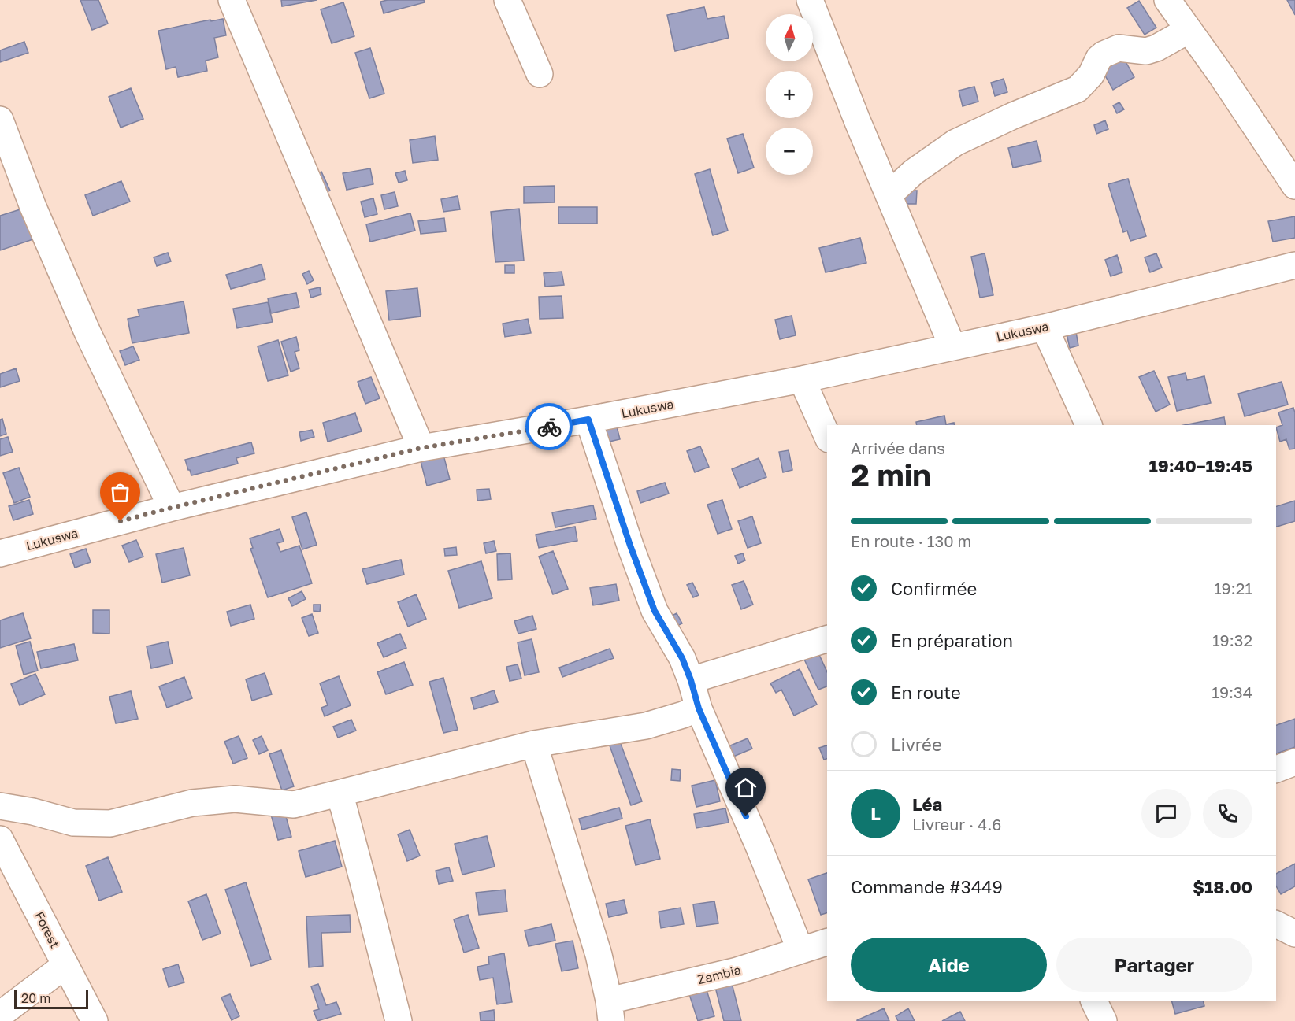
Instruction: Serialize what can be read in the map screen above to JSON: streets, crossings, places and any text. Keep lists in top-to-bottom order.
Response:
{
  "streets": {
    "street": ["Lukuswa", "Forest", "Zambia"]
  },
  "scale_bar": "20 m",
  "north": "top",
  "page": {
    "map_buttons": ["+", "−"],
    "heading": ["2 min", "Arrivée dans", "19:40–19:45"],
    "panel": [
      "Léa",
      "Livreur · 4.6",
      "Commande #3449",
      "$18.00"
    ],
    "bar": "En route · 130 m",
    "list": [
      ["Confirmée", "19:21"],
      ["En préparation", "19:32"],
      ["En route", "19:34"],
      "Livrée"
    ],
    "round": "L",
    "buttons": ["Aide", "Partager"],
    "scale": "20 m"
  }
}
